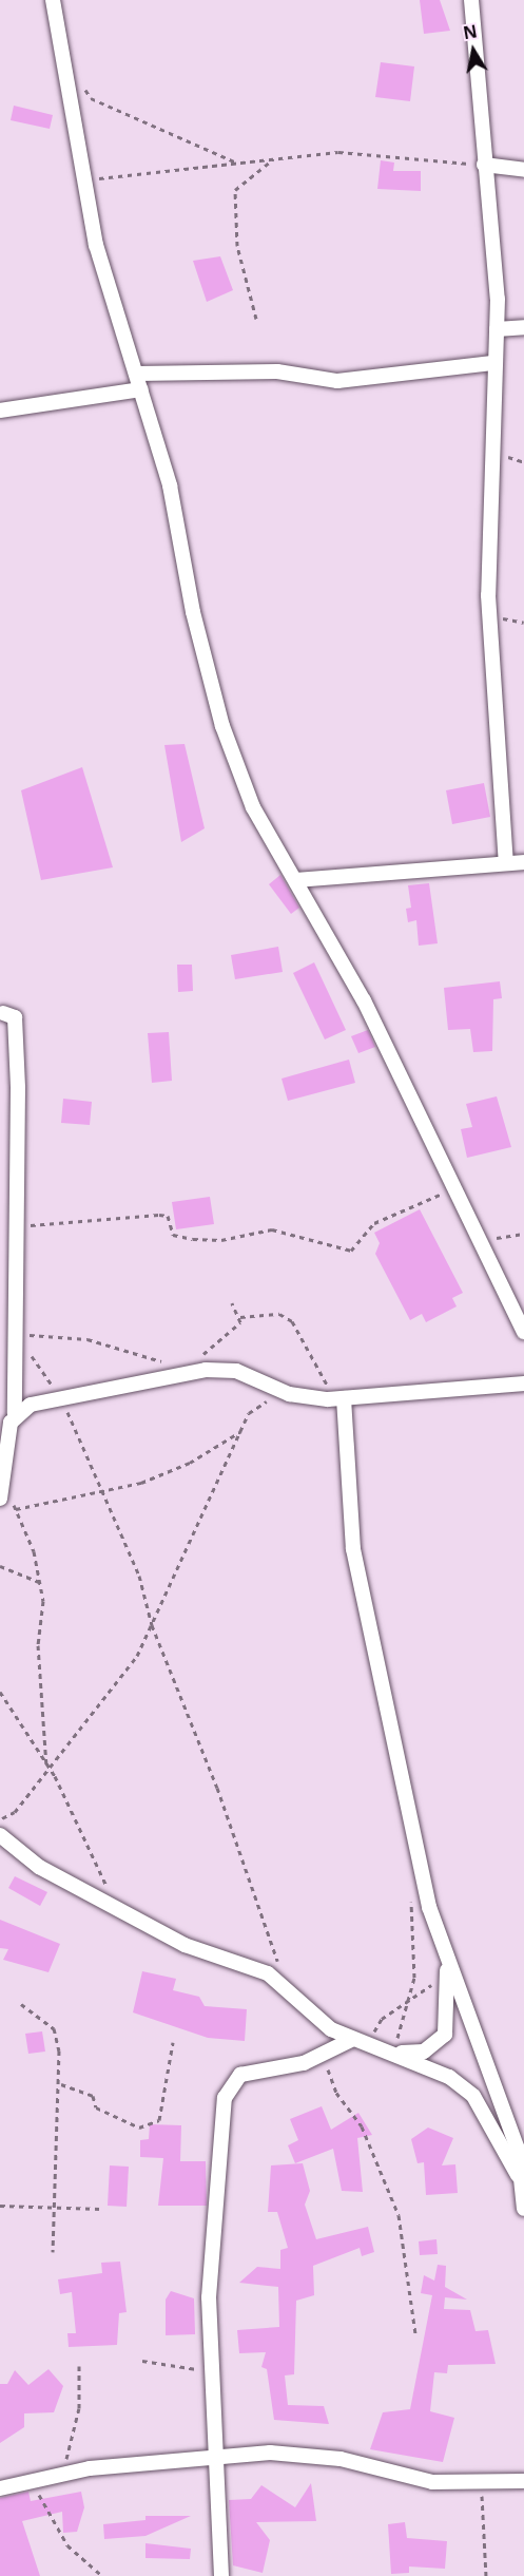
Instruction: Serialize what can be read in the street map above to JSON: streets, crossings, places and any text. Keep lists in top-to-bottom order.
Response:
{
  "north": "top"
}
